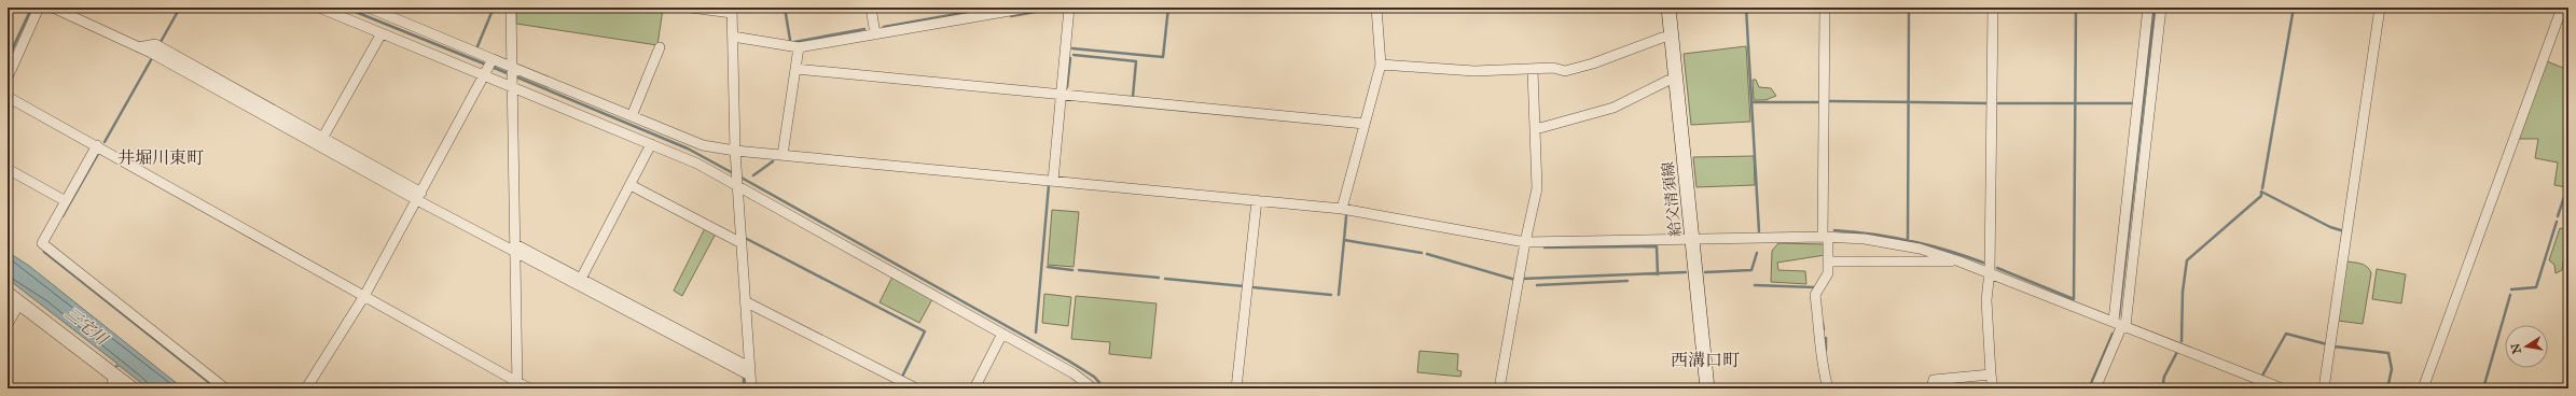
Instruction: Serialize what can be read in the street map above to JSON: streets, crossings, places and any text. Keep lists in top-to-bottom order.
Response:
{
  "streets": {
    "main road": ["給父清須線"]
  },
  "districts": ["井堀川東町", "西溝口町"],
  "water": ["三宅川"],
  "north": "left"
}
